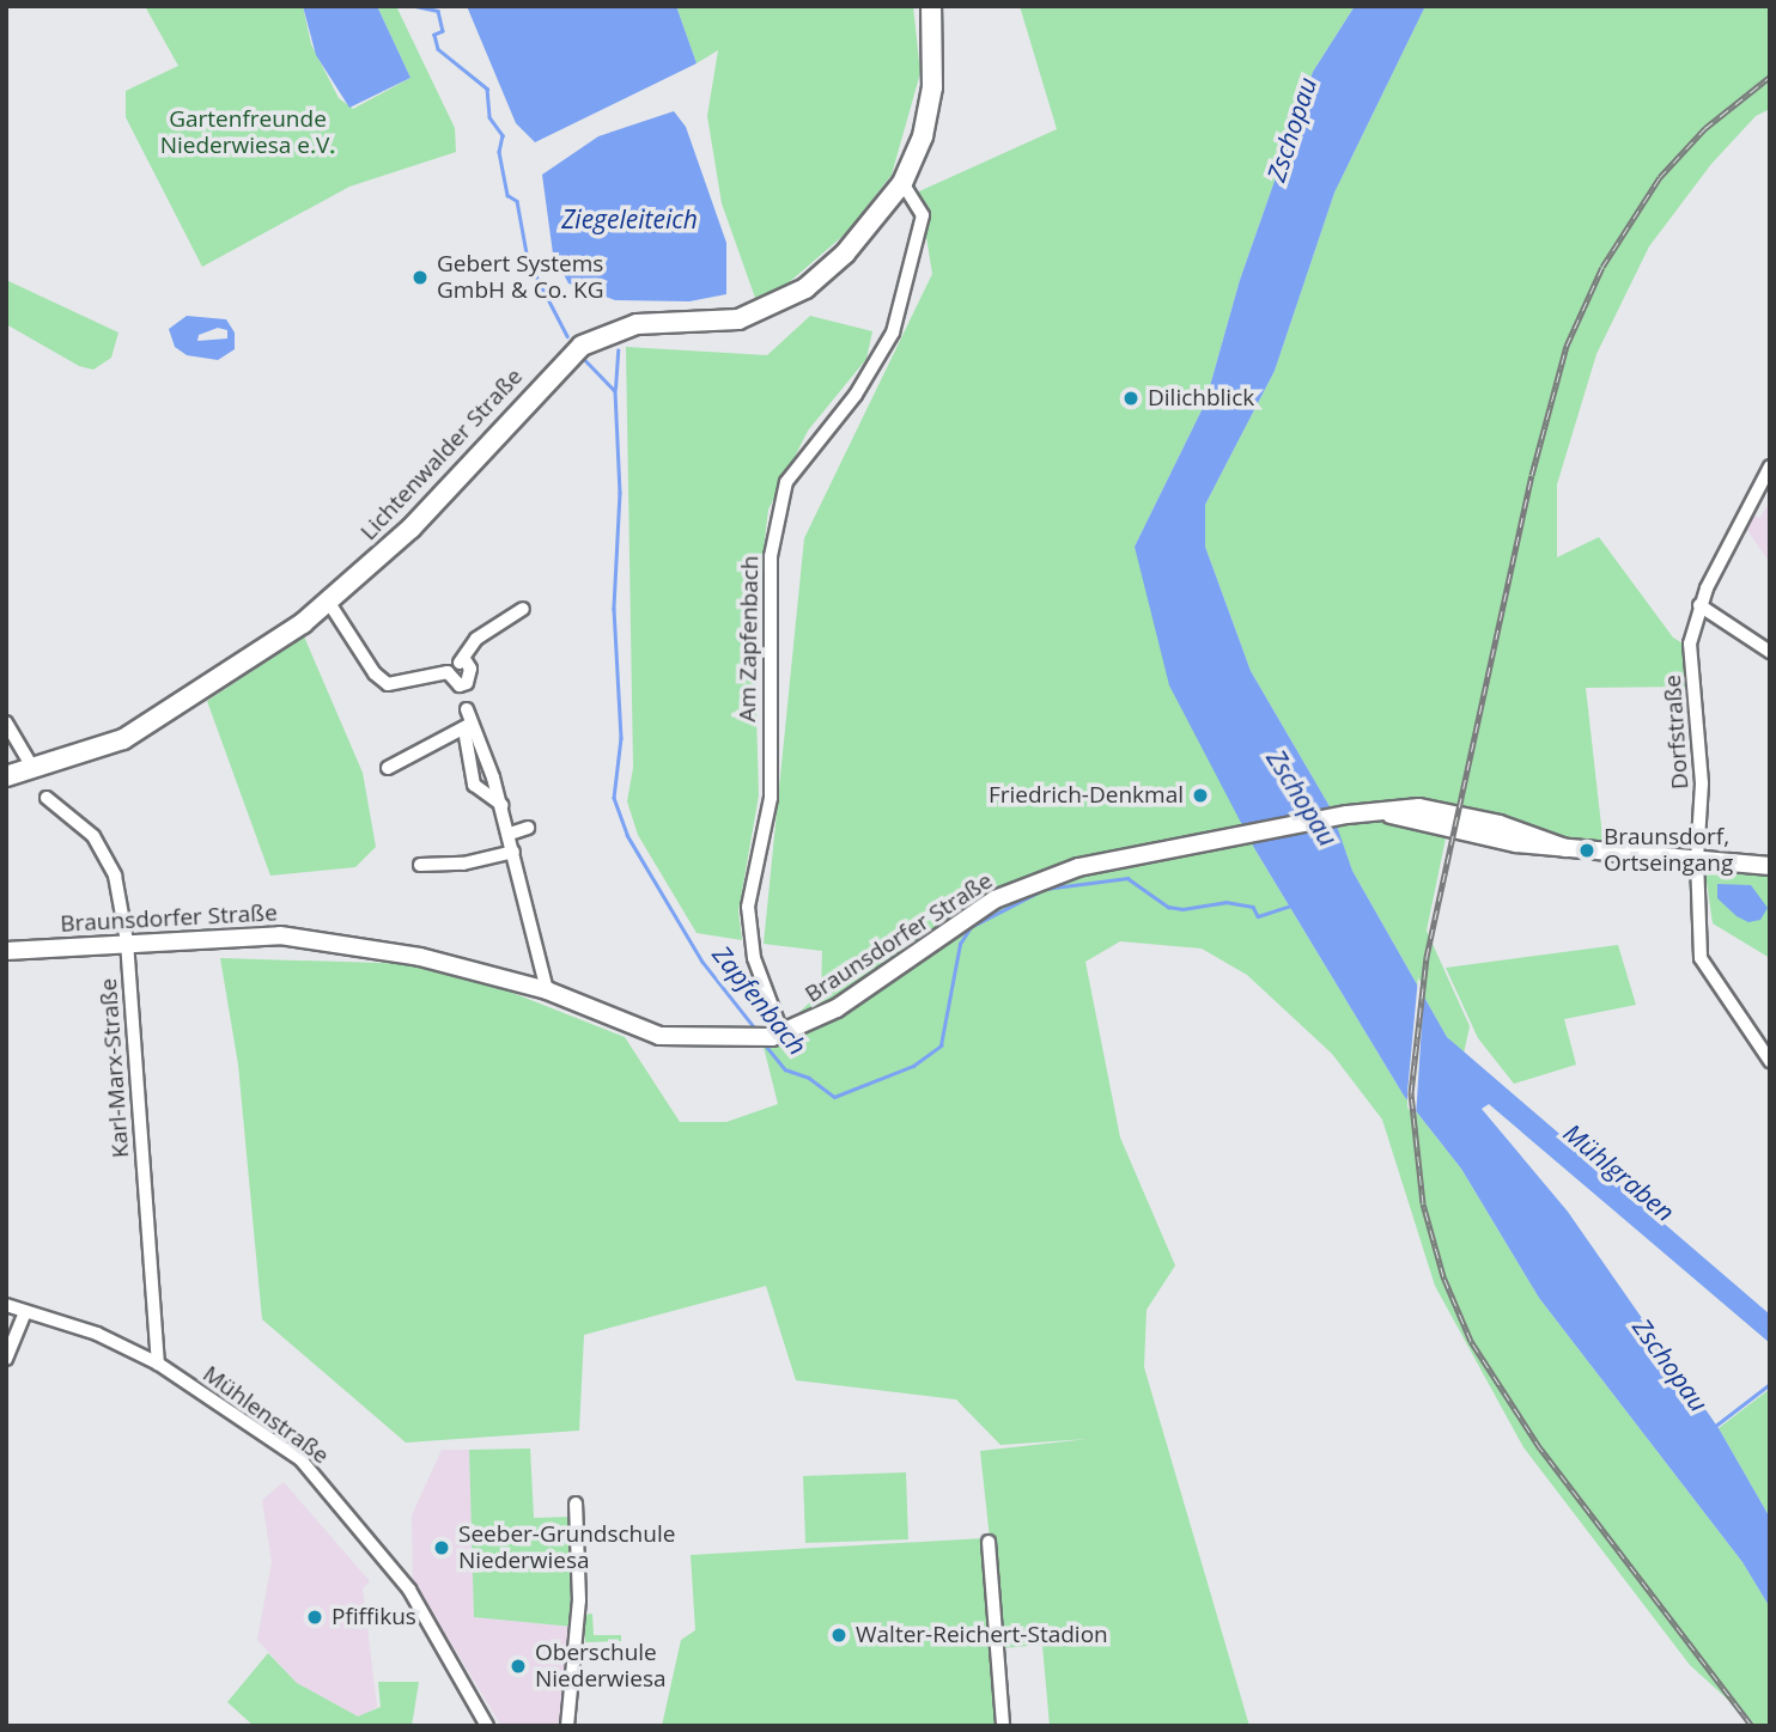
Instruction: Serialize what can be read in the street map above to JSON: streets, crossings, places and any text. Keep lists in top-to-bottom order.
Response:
{
  "streets": {
    "main road": ["Lichtenwalder Straße"],
    "street": [
      "Am Zapfenbach",
      "Dorfstraße",
      "Braunsdorfer Straße",
      "Karl-Marx-Straße",
      "Mühlenstraße"
    ]
  },
  "crossings": [
    ["Lichtenwalder Straße", "Am Zapfenbach"],
    ["Am Zapfenbach", "Braunsdorfer Straße"],
    ["Dorfstraße", "Braunsdorfer Straße"],
    ["Braunsdorfer Straße", "Karl-Marx-Straße"],
    ["Karl-Marx-Straße", "Mühlenstraße"]
  ],
  "water": [
    "Zschopau",
    "Ziegeleiteich",
    "Zapfenbach",
    "Mühlgraben"
  ],
  "parks": ["Gartenfreunde Niederwiesa e.V."],
  "places": [
    "Gebert Systems GmbH & Co. KG",
    "Dilichblick",
    "Friedrich-Denkmal",
    "Braunsdorf, Ortseingang",
    "Seeber-Grundschule Niederwiesa",
    "Pfiffikus",
    "Walter-Reichert-Stadion",
    "Oberschule Niederwiesa"
  ]
}
